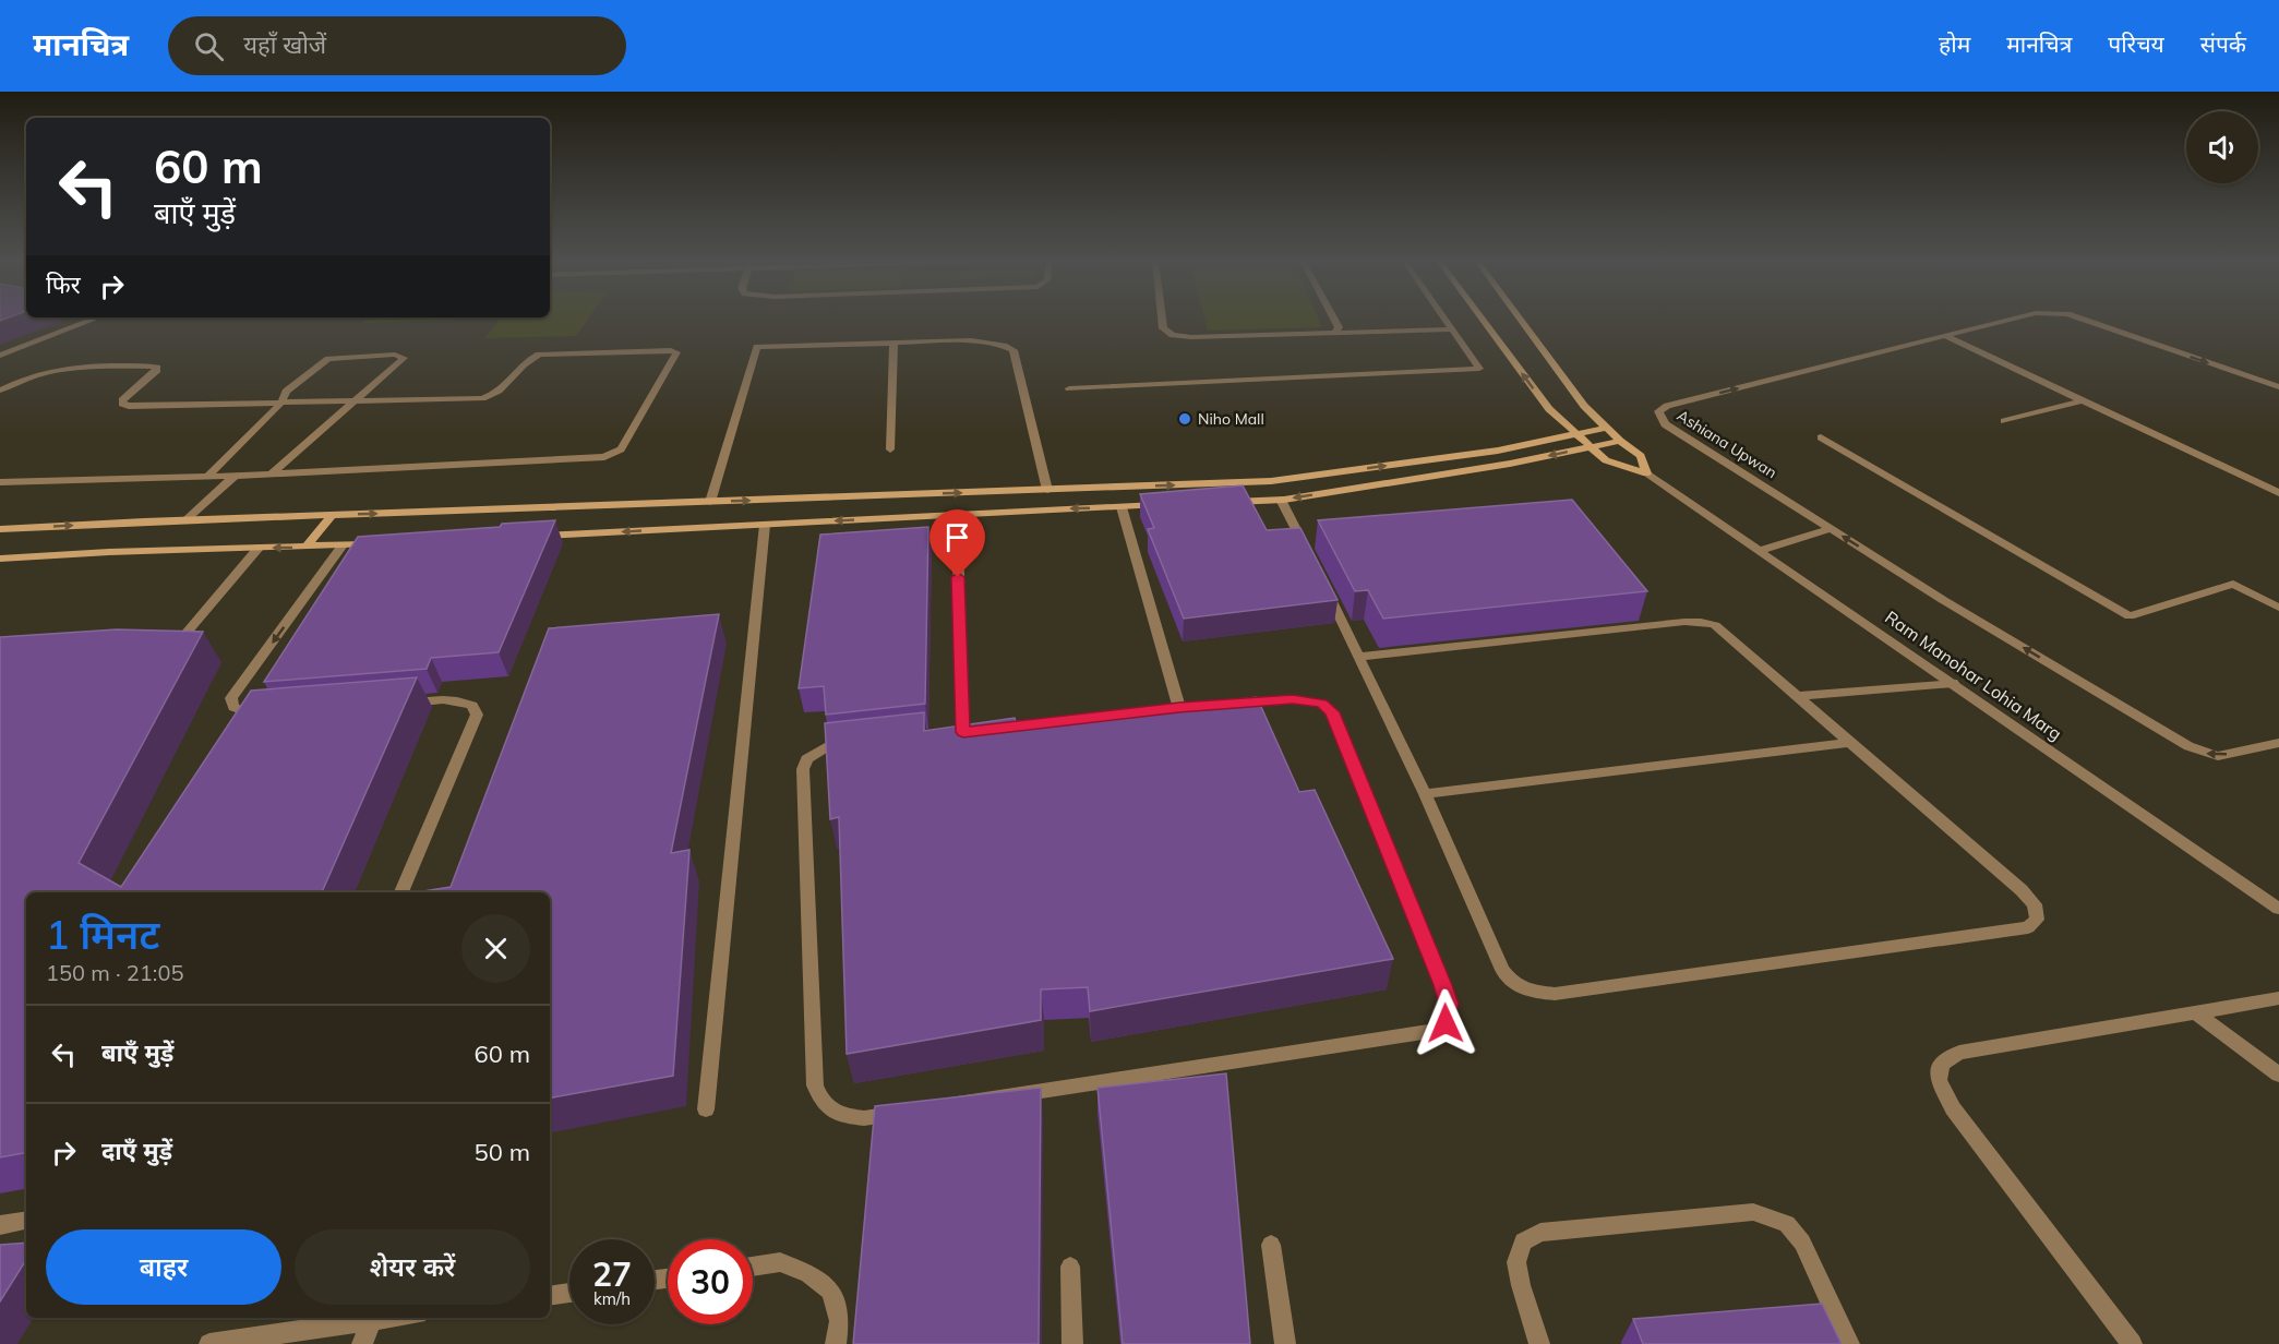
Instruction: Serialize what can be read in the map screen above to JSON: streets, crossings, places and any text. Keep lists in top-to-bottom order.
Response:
{
  "streets": {
    "street": ["Ashiana Upwan", "Ram Manohar Lohia Marg"]
  },
  "places": ["Niho Mall"],
  "page": {
    "header": "मानचित्र",
    "search": "यहाँ खोजें",
    "nav": [
      "होम",
      "मानचित्र",
      "परिचय",
      "संपर्क"
    ],
    "turn": ["60 m", "बाएँ मुड़ें"],
    "then": "फिर",
    "heading": ["1 मिनट", "150 m · 21:05"],
    "list": [
      {
        "name": "बाएँ मुड़ें",
        "value": "60 m"
      },
      {
        "name": "दाएँ मुड़ें",
        "value": "50 m"
      }
    ],
    "buttons": ["बाहर", "शेयर करें"],
    "speed": "27 km/h",
    "limit": "30"
  }
}
